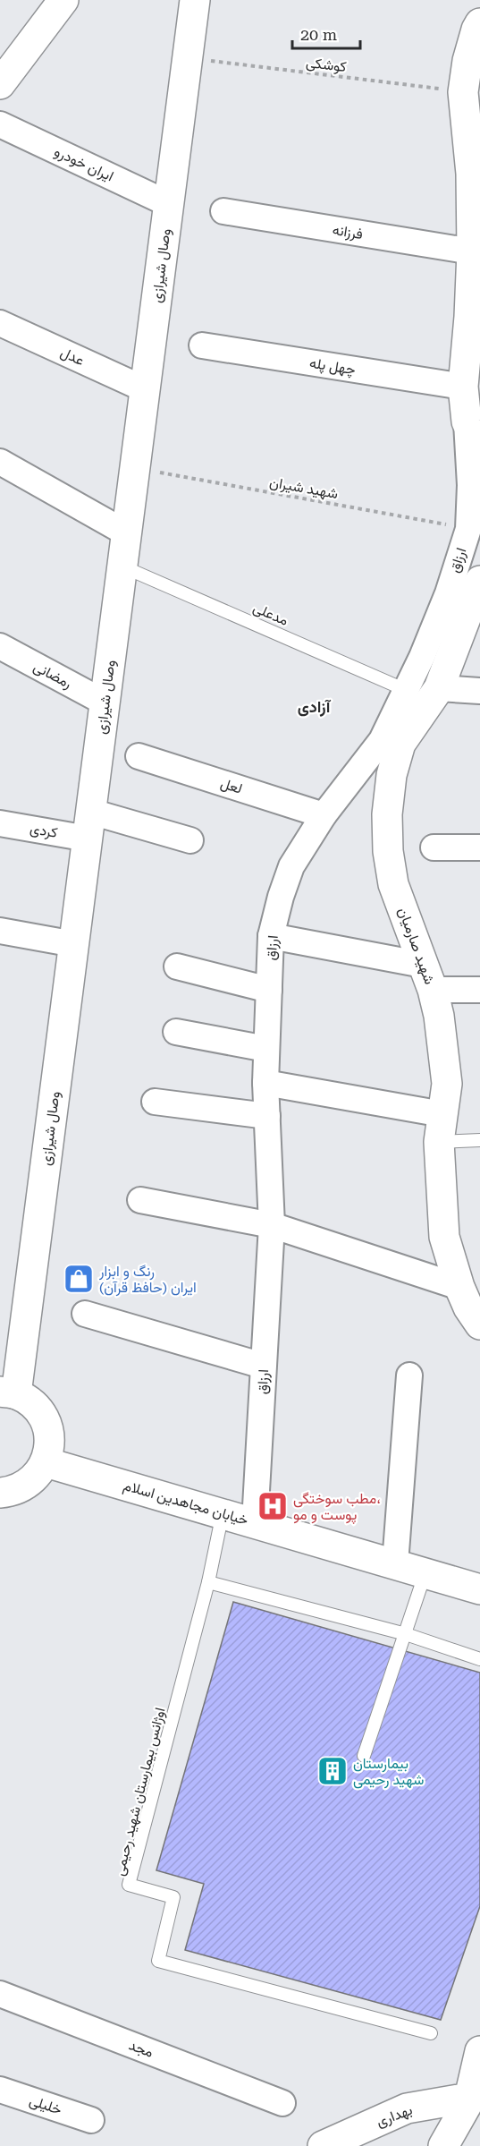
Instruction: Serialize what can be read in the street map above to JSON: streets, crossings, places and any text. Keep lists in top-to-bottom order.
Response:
{
  "streets": {
    "street": [
      "ایران خودرو",
      "فرزانه",
      "وصال شیرازی",
      "عدل",
      "چهل پله",
      "ارزاق",
      "رمضانی",
      "لعل",
      "کردی",
      "شهید صارمیان",
      "خیابان مجاهدین اسلام",
      "مجد",
      "خلیلی",
      "بهداری"
    ],
    "lane": ["مدعلی", "اوژانس بیمارستان شهید رحیمی"],
    "path": ["کوشکی", "شهید شیران"]
  },
  "crossings": [
    ["کوشکی", "وصال شیرازی"],
    ["ایران خودرو", "وصال شیرازی"],
    ["وصال شیرازی", "عدل"],
    ["وصال شیرازی", "شهید شیران"],
    ["وصال شیرازی", "مدعلی"],
    ["وصال شیرازی", "رمضانی"],
    ["وصال شیرازی", "کردی"],
    ["شهید شیران", "ارزاق"],
    ["ارزاق", "مدعلی"],
    ["ارزاق", "لعل"],
    ["ارزاق", "خیابان مجاهدین اسلام"],
    ["خیابان مجاهدین اسلام", "اوژانس بیمارستان شهید رحیمی"]
  ],
  "districts": ["آزادی"],
  "places": {
    "shop": ["رنگ و ابزار ایران (حافظ قرآن)"],
    "hospital": ["مطب سوختگی، پوست و مو"],
    "building": ["بیمارستان شهید رحیمی"]
  },
  "scale_bar": "20 m"
}
